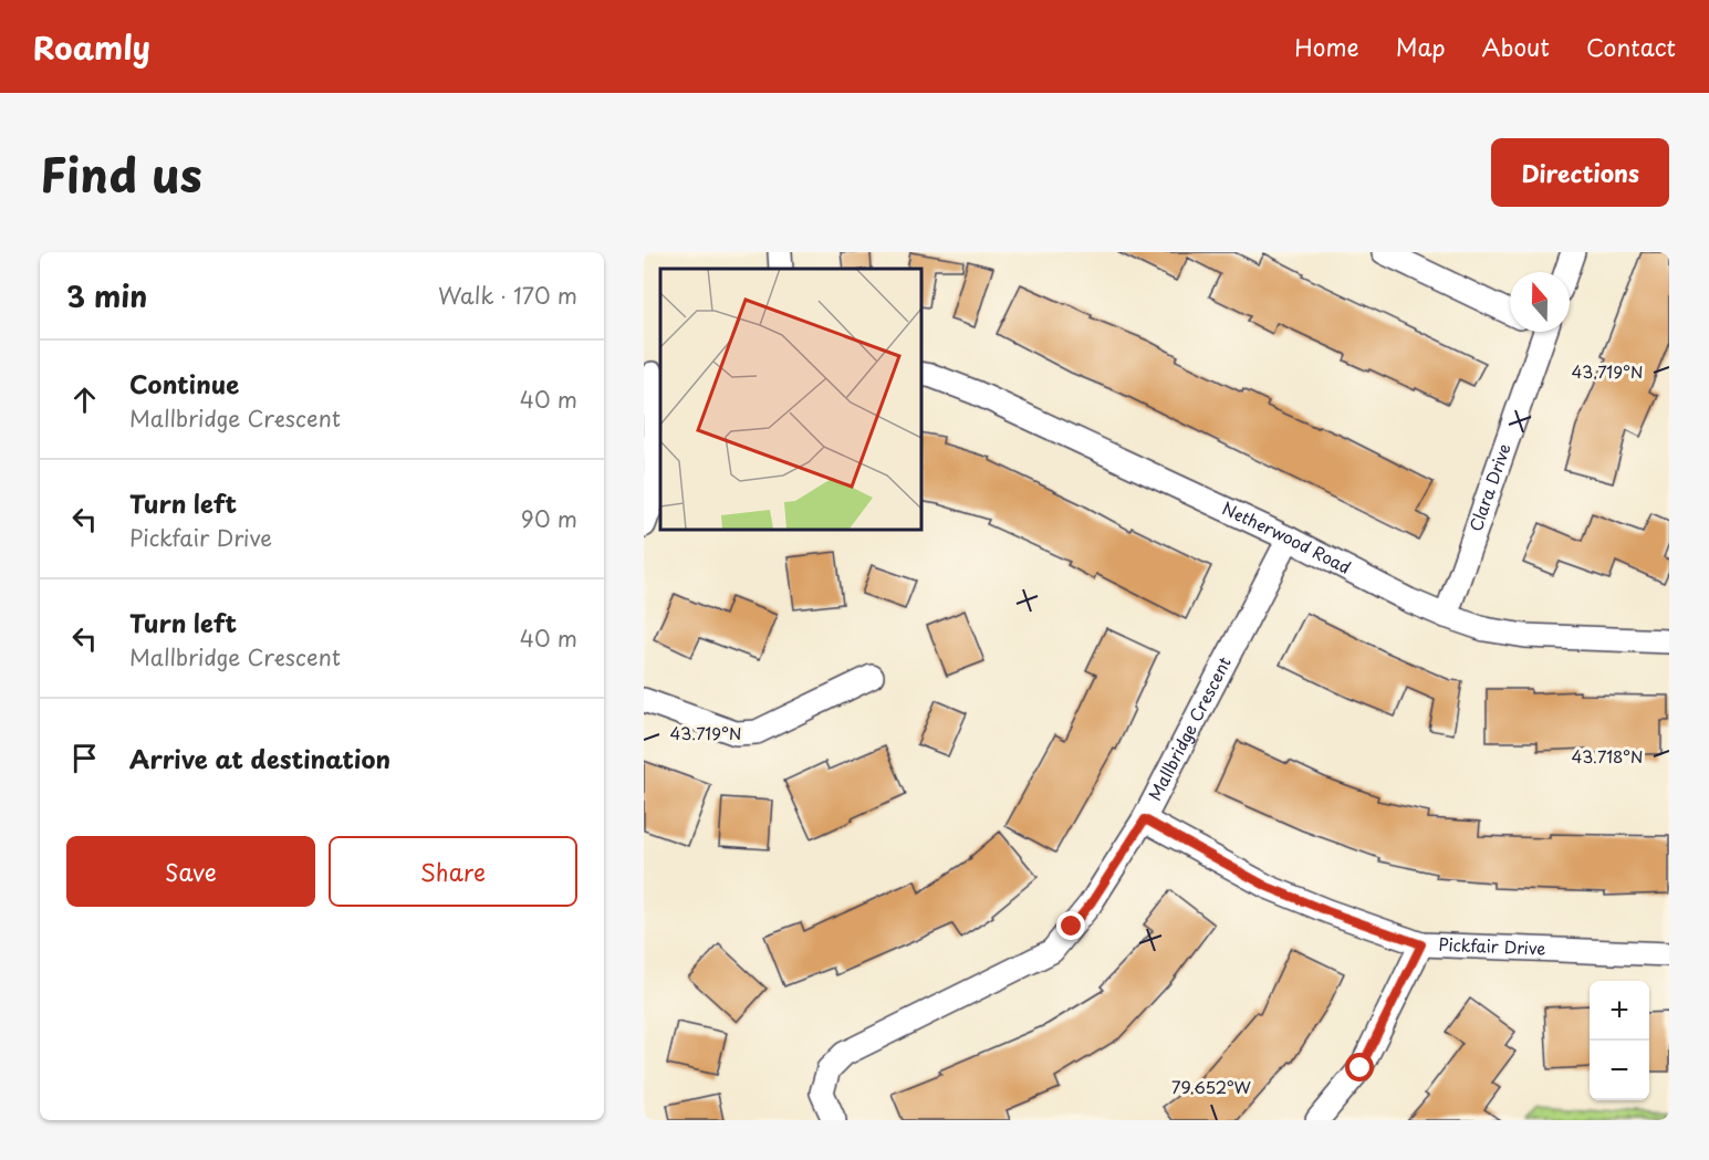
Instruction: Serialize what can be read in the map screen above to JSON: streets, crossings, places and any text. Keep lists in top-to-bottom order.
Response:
{
  "streets": {
    "street": [
      "Clara Drive",
      "Netherwood Road",
      "Mallbridge Crescent",
      "Pickfair Drive"
    ]
  },
  "crossings": [
    ["Clara Drive", "Netherwood Road"],
    ["Netherwood Road", "Mallbridge Crescent"],
    ["Mallbridge Crescent", "Pickfair Drive"]
  ],
  "north": "top",
  "page": {
    "header": "Roamly",
    "nav": [
      "Home",
      "Map",
      "About",
      "Contact"
    ],
    "title": "Find us",
    "buttons": [
      "Directions",
      ["Save", "Share"]
    ],
    "heading": ["3 min", "Walk · 170 m"],
    "list": [
      ["Continue", "Mallbridge Crescent", "40 m"],
      ["Turn left", "Pickfair Drive", "90 m"],
      ["Turn left", "Mallbridge Crescent", "40 m"],
      "Arrive at destination"
    ],
    "map_buttons": ["+", "−"]
  },
  "coordinates": ["43.719°N", "43.718°N", "79.652°W"]
}
